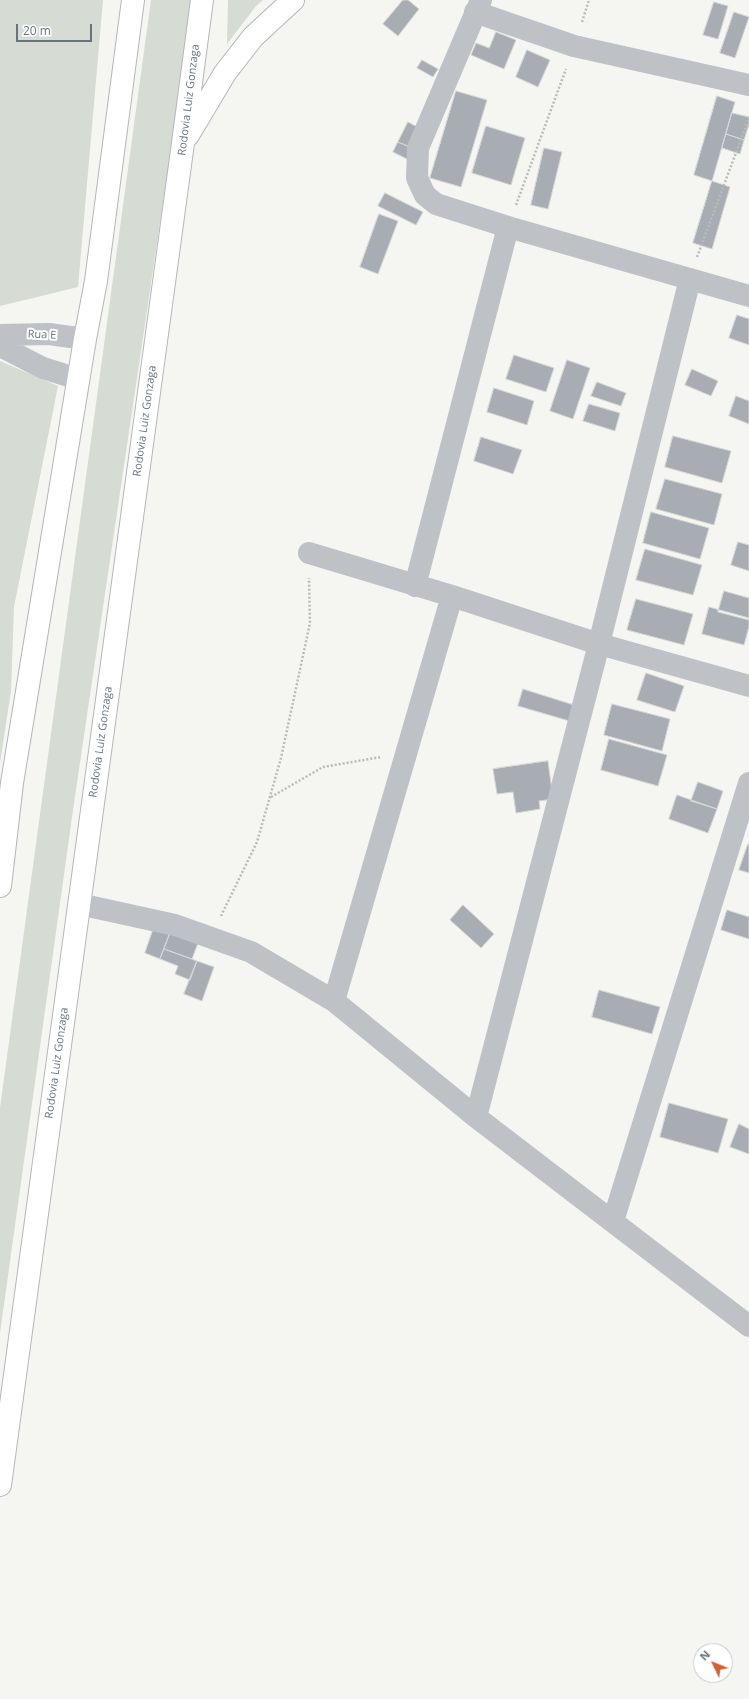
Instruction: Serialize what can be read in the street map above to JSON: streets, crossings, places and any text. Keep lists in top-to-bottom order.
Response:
{
  "streets": {
    "highway": ["Rodovia Luiz Gonzaga"],
    "street": ["Rua E"]
  },
  "scale_bar": "20 m",
  "north": "top left"
}
